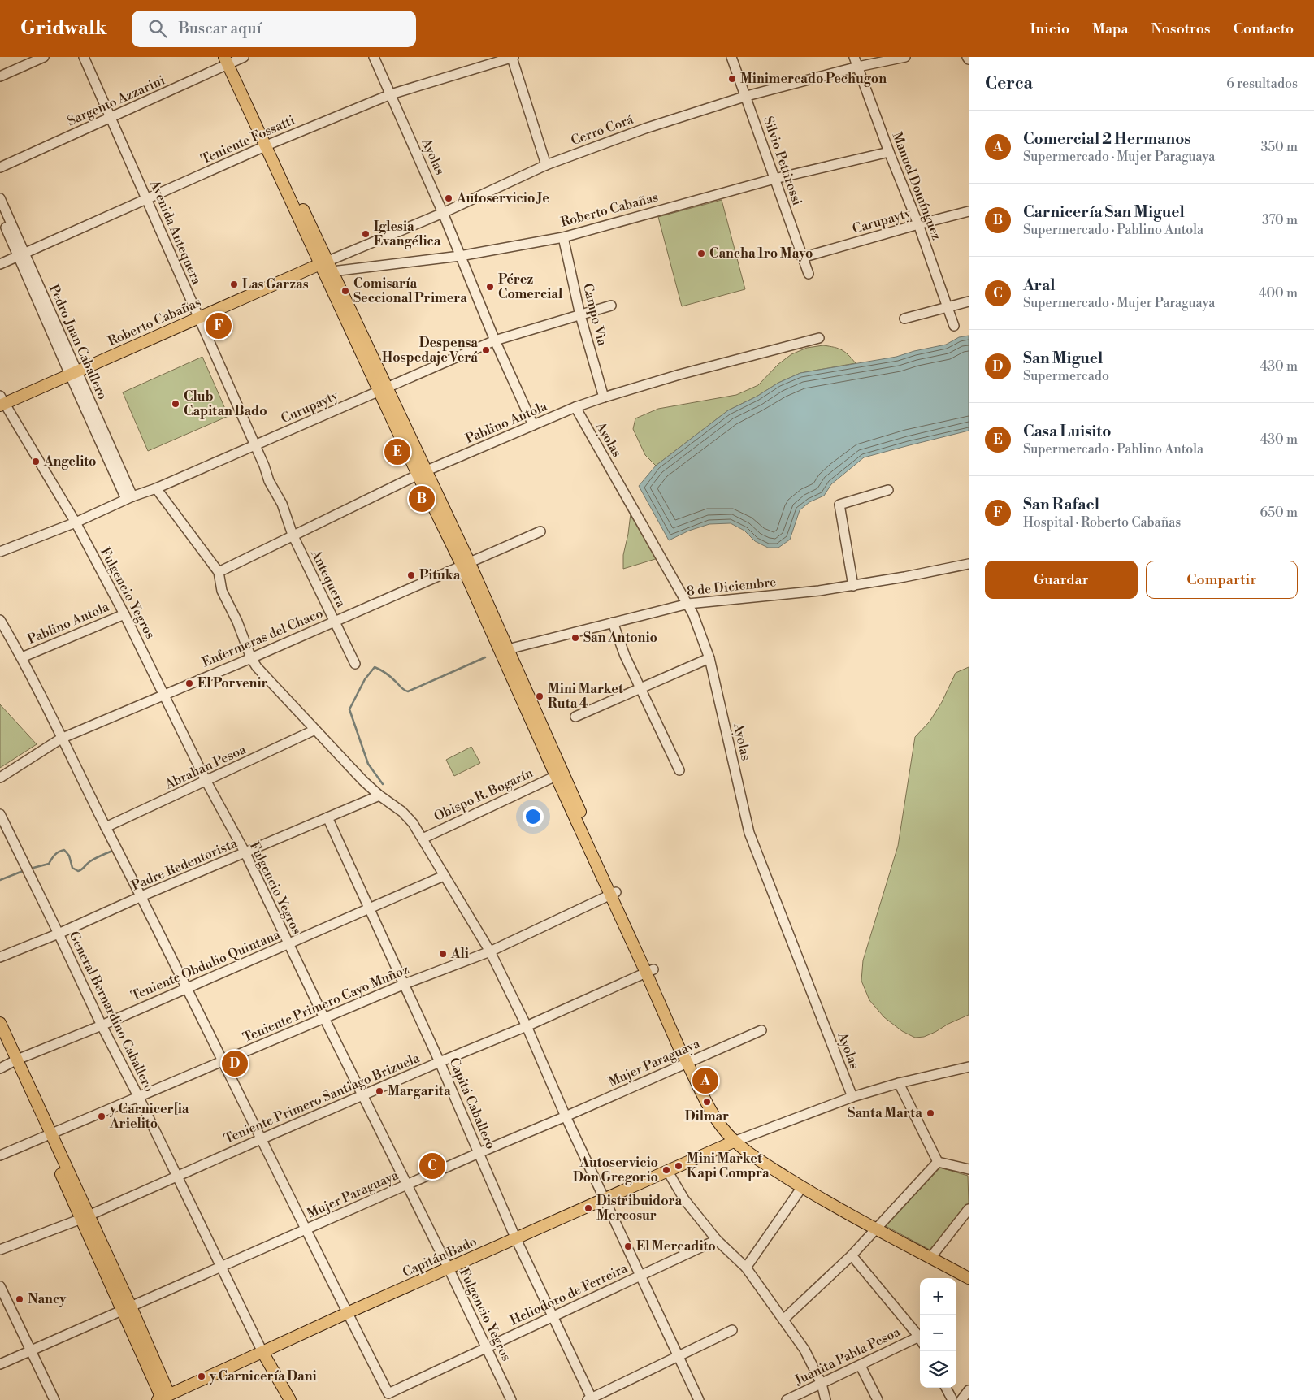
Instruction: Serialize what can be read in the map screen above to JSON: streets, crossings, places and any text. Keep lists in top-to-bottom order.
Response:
{
  "streets": {
    "main road": ["Roberto Cabañas", "Capitán Bado"],
    "street": [
      "Sargento Azzarini",
      "Cerro Corá",
      "Teniente Fossatti",
      "Ayolas",
      "Silvio Pettirossi",
      "Manuel Domínguez",
      "Carupayty",
      "Avenida Antequera",
      "Campo Vìa",
      "Pedro Juan Caballero",
      "Curupayty",
      "Pablino Antola",
      "Antequera",
      "8 de Diciembre",
      "Fulgencio Yegros",
      "Enfermeras del Chaco",
      "Abrahan Pesoa",
      "Obispo R. Bogarín",
      "Padre Redentorista",
      "Teniente Obdulio Quintana",
      "Teniente Primero Cayo Muñoz",
      "General Bernardino Caballero",
      "Mujer Paraguaya",
      "Teniente Primero Santiago Brizuela",
      "Capitá Caballero",
      "Heliodoro de Ferreira",
      "Juanita Pabla Pesoa"
    ]
  },
  "crossings": [
    ["Sargento Azzarini", "Avenida Antequera"],
    ["Cerro Corá", "Ayolas"],
    ["Cerro Corá", "Silvio Pettirossi"],
    ["Cerro Corá", "Manuel Domínguez"],
    ["Cerro Corá", "Roberto Cabañas"],
    ["Teniente Fossatti", "Ayolas"],
    ["Teniente Fossatti", "Avenida Antequera"],
    ["Teniente Fossatti", "Pedro Juan Caballero"],
    ["Ayolas", "Roberto Cabañas"],
    ["Ayolas", "Curupayty"],
    ["Ayolas", "Pablino Antola"],
    ["Ayolas", "8 de Diciembre"],
    ["Silvio Pettirossi", "Roberto Cabañas"],
    ["Silvio Pettirossi", "Carupayty"],
    ["Manuel Domínguez", "Roberto Cabañas"],
    ["Manuel Domínguez", "Carupayty"],
    ["Roberto Cabañas", "Avenida Antequera"],
    ["Roberto Cabañas", "Campo Vìa"],
    ["Roberto Cabañas", "Pedro Juan Caballero"],
    ["Roberto Cabañas", "Fulgencio Yegros"],
    ["Avenida Antequera", "Curupayty"],
    ["Avenida Antequera", "Antequera"],
    ["Campo Vìa", "Curupayty"],
    ["Campo Vìa", "Pablino Antola"],
    ["Pedro Juan Caballero", "Curupayty"],
    ["Curupayty", "Fulgencio Yegros"],
    ["Pablino Antola", "Antequera"],
    ["Pablino Antola", "Fulgencio Yegros"],
    ["Antequera", "Enfermeras del Chaco"],
    ["Fulgencio Yegros", "Enfermeras del Chaco"],
    ["Fulgencio Yegros", "Abrahan Pesoa"],
    ["Fulgencio Yegros", "Padre Redentorista"],
    ["Fulgencio Yegros", "Teniente Obdulio Quintana"],
    ["Fulgencio Yegros", "Teniente Primero Cayo Muñoz"],
    ["Fulgencio Yegros", "Mujer Paraguaya"],
    ["Fulgencio Yegros", "Teniente Primero Santiago Brizuela"],
    ["Fulgencio Yegros", "Capitán Bado"],
    ["Fulgencio Yegros", "Heliodoro de Ferreira"],
    ["Padre Redentorista", "General Bernardino Caballero"],
    ["Padre Redentorista", "Capitá Caballero"],
    ["Teniente Obdulio Quintana", "General Bernardino Caballero"],
    ["Teniente Obdulio Quintana", "Capitá Caballero"],
    ["Teniente Primero Cayo Muñoz", "General Bernardino Caballero"],
    ["Teniente Primero Cayo Muñoz", "Capitá Caballero"],
    ["General Bernardino Caballero", "Mujer Paraguaya"],
    ["General Bernardino Caballero", "Teniente Primero Santiago Brizuela"],
    ["General Bernardino Caballero", "Capitán Bado"],
    ["Mujer Paraguaya", "Capitá Caballero"],
    ["Teniente Primero Santiago Brizuela", "Capitá Caballero"],
    ["Capitá Caballero", "Capitán Bado"],
    ["Capitá Caballero", "Heliodoro de Ferreira"],
    ["Capitán Bado", "Heliodoro de Ferreira"]
  ],
  "places": [
    "Minimercado Pechugon",
    "Autoservicio Je",
    "Iglesia Evangélica",
    "Cancha 1ro Mayo",
    "Las Garzas",
    "Pérez Comercial",
    "Comisaría Seccional Primera",
    "Despensa Hospedaje Verá",
    "Club Capitan Bado",
    "Angelito",
    "Pituka",
    "San Antonio",
    "El Porvenir",
    "Mini Market Ruta 4",
    "Ali",
    "Margarita",
    "Dilmar",
    "Santa Marta",
    "y Carnicer[ia Arielito",
    "Mini Market Kapi Compra",
    "Autoservicio Don Gregorio",
    "Distribuidora Mercosur",
    "El Mercadito",
    "Nancy",
    "y Carnicería Dani"
  ],
  "page": {
    "header": "Gridwalk",
    "search": "Buscar aquí",
    "nav": [
      "Inicio",
      "Mapa",
      "Nosotros",
      "Contacto"
    ],
    "heading": ["Cerca", "6 resultados"],
    "list": [
      {
        "mark": "A",
        "name": "Comercial 2 Hermanos",
        "note": "Supermercado · Mujer Paraguaya",
        "value": "350 m"
      },
      {
        "mark": "B",
        "name": "Carnicería San Miguel",
        "note": "Supermercado · Pablino Antola",
        "value": "370 m"
      },
      {
        "mark": "C",
        "name": "Aral",
        "note": "Supermercado · Mujer Paraguaya",
        "value": "400 m"
      },
      {
        "mark": "D",
        "name": "San Miguel",
        "note": "Supermercado",
        "value": "430 m"
      },
      {
        "mark": "E",
        "name": "Casa Luisito",
        "note": "Supermercado · Pablino Antola",
        "value": "430 m"
      },
      {
        "mark": "F",
        "name": "San Rafael",
        "note": "Hospital · Roberto Cabañas",
        "value": "650 m"
      }
    ],
    "pins": [
      "F",
      "E",
      "B",
      "D",
      "A",
      "C"
    ],
    "buttons": ["Guardar", "Compartir"],
    "map_buttons": ["+", "−"]
  }
}
